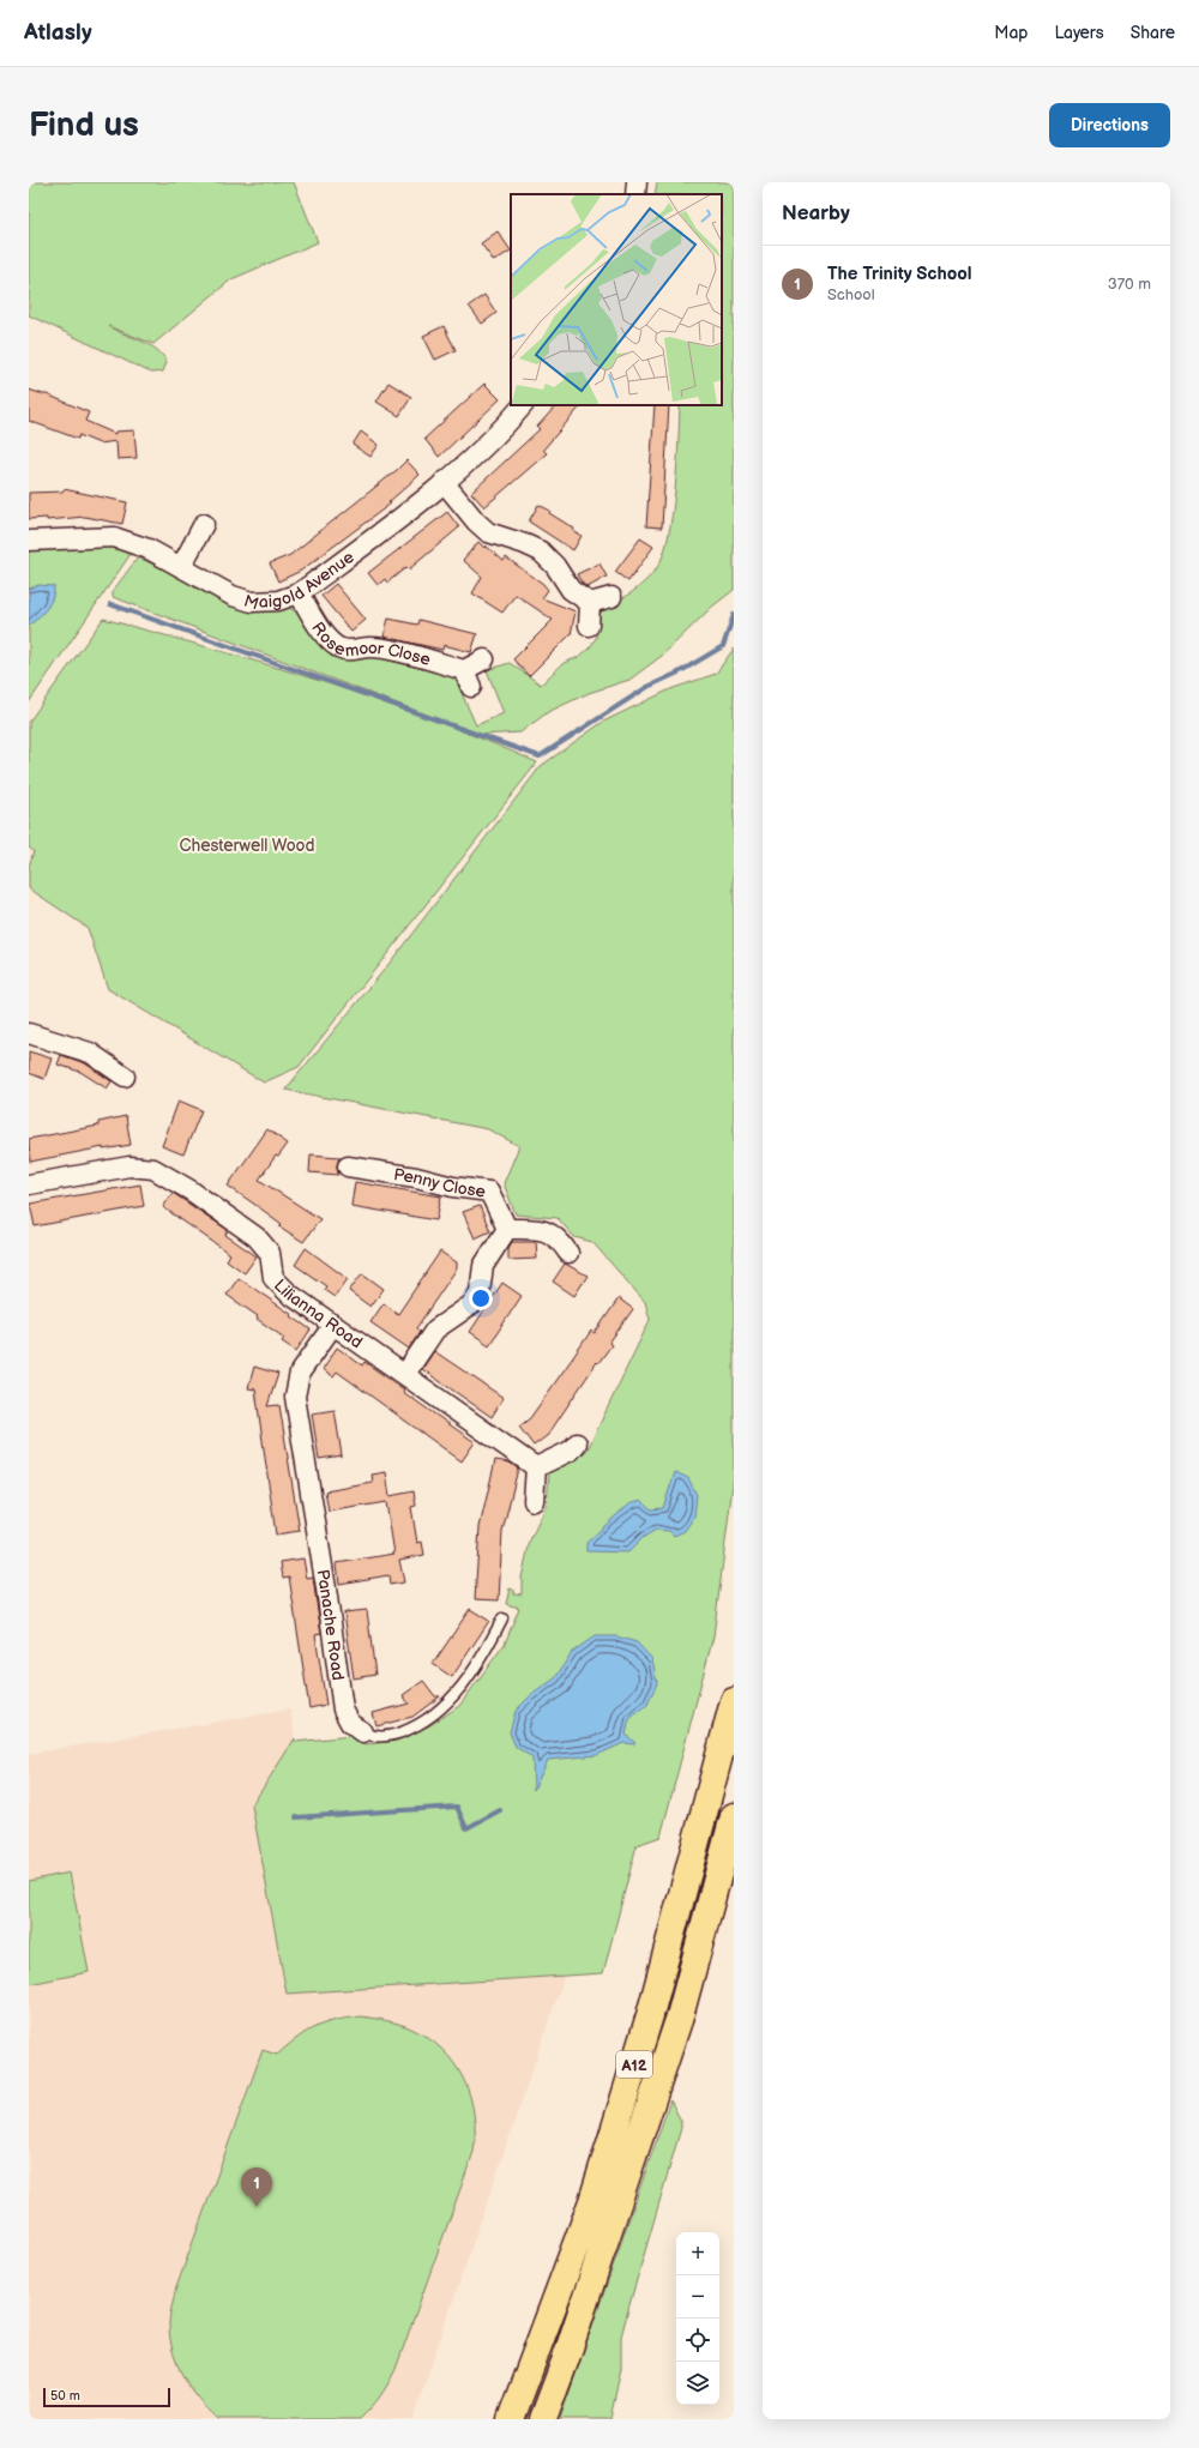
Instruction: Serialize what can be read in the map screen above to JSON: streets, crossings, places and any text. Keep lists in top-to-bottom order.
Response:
{
  "streets": {
    "highway": ["A12"],
    "street": [
      "Maigold Avenue",
      "Rosemoor Close",
      "Penny Close",
      "Lilianna Road",
      "Panache Road"
    ]
  },
  "crossings": [
    ["Maigold Avenue", "Rosemoor Close"],
    ["Lilianna Road", "Panache Road"]
  ],
  "parks": ["Chesterwell Wood"],
  "scale_bar": "50 m",
  "page": {
    "header": "Atlasly",
    "nav": ["Map", "Layers", "Share"],
    "buttons": "Directions",
    "title": "Find us",
    "heading": "Nearby",
    "list": [
      {
        "mark": "1",
        "name": "The Trinity School",
        "note": "School",
        "value": "370 m"
      }
    ],
    "pins": "1",
    "map_buttons": ["+", "−"],
    "scale": "50 m"
  }
}
